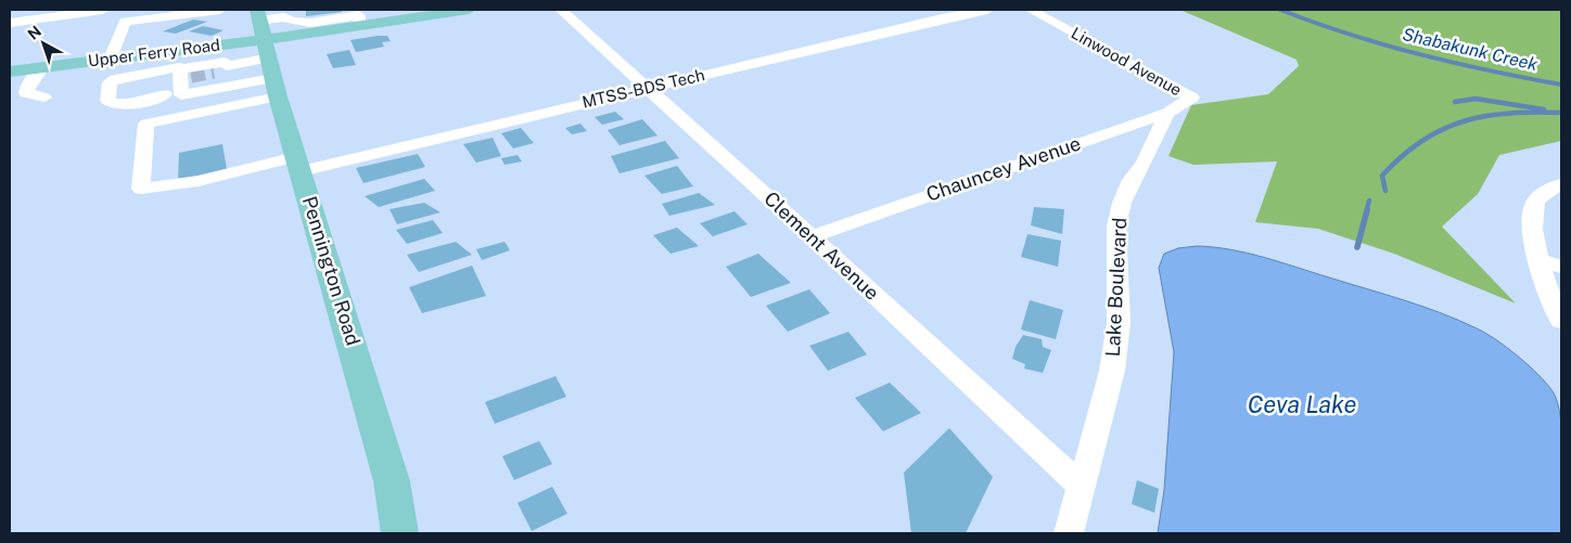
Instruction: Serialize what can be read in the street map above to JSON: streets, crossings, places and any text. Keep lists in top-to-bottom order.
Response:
{
  "streets": {
    "main road": ["Upper Ferry Road", "Pennington Road"],
    "street": [
      "Linwood Avenue",
      "MTSS-BDS Tech",
      "Chauncey Avenue",
      "Clement Avenue",
      "Lake Boulevard"
    ]
  },
  "crossings": [
    ["Upper Ferry Road", "MTSS-BDS Tech"],
    ["Upper Ferry Road", "Pennington Road"],
    ["Linwood Avenue", "Chauncey Avenue"],
    ["MTSS-BDS Tech", "Clement Avenue"],
    ["MTSS-BDS Tech", "Pennington Road"],
    ["Chauncey Avenue", "Clement Avenue"],
    ["Chauncey Avenue", "Lake Boulevard"],
    ["Clement Avenue", "Lake Boulevard"]
  ],
  "water": ["Shabakunk Creek", "Ceva Lake"],
  "north": "top left"
}
